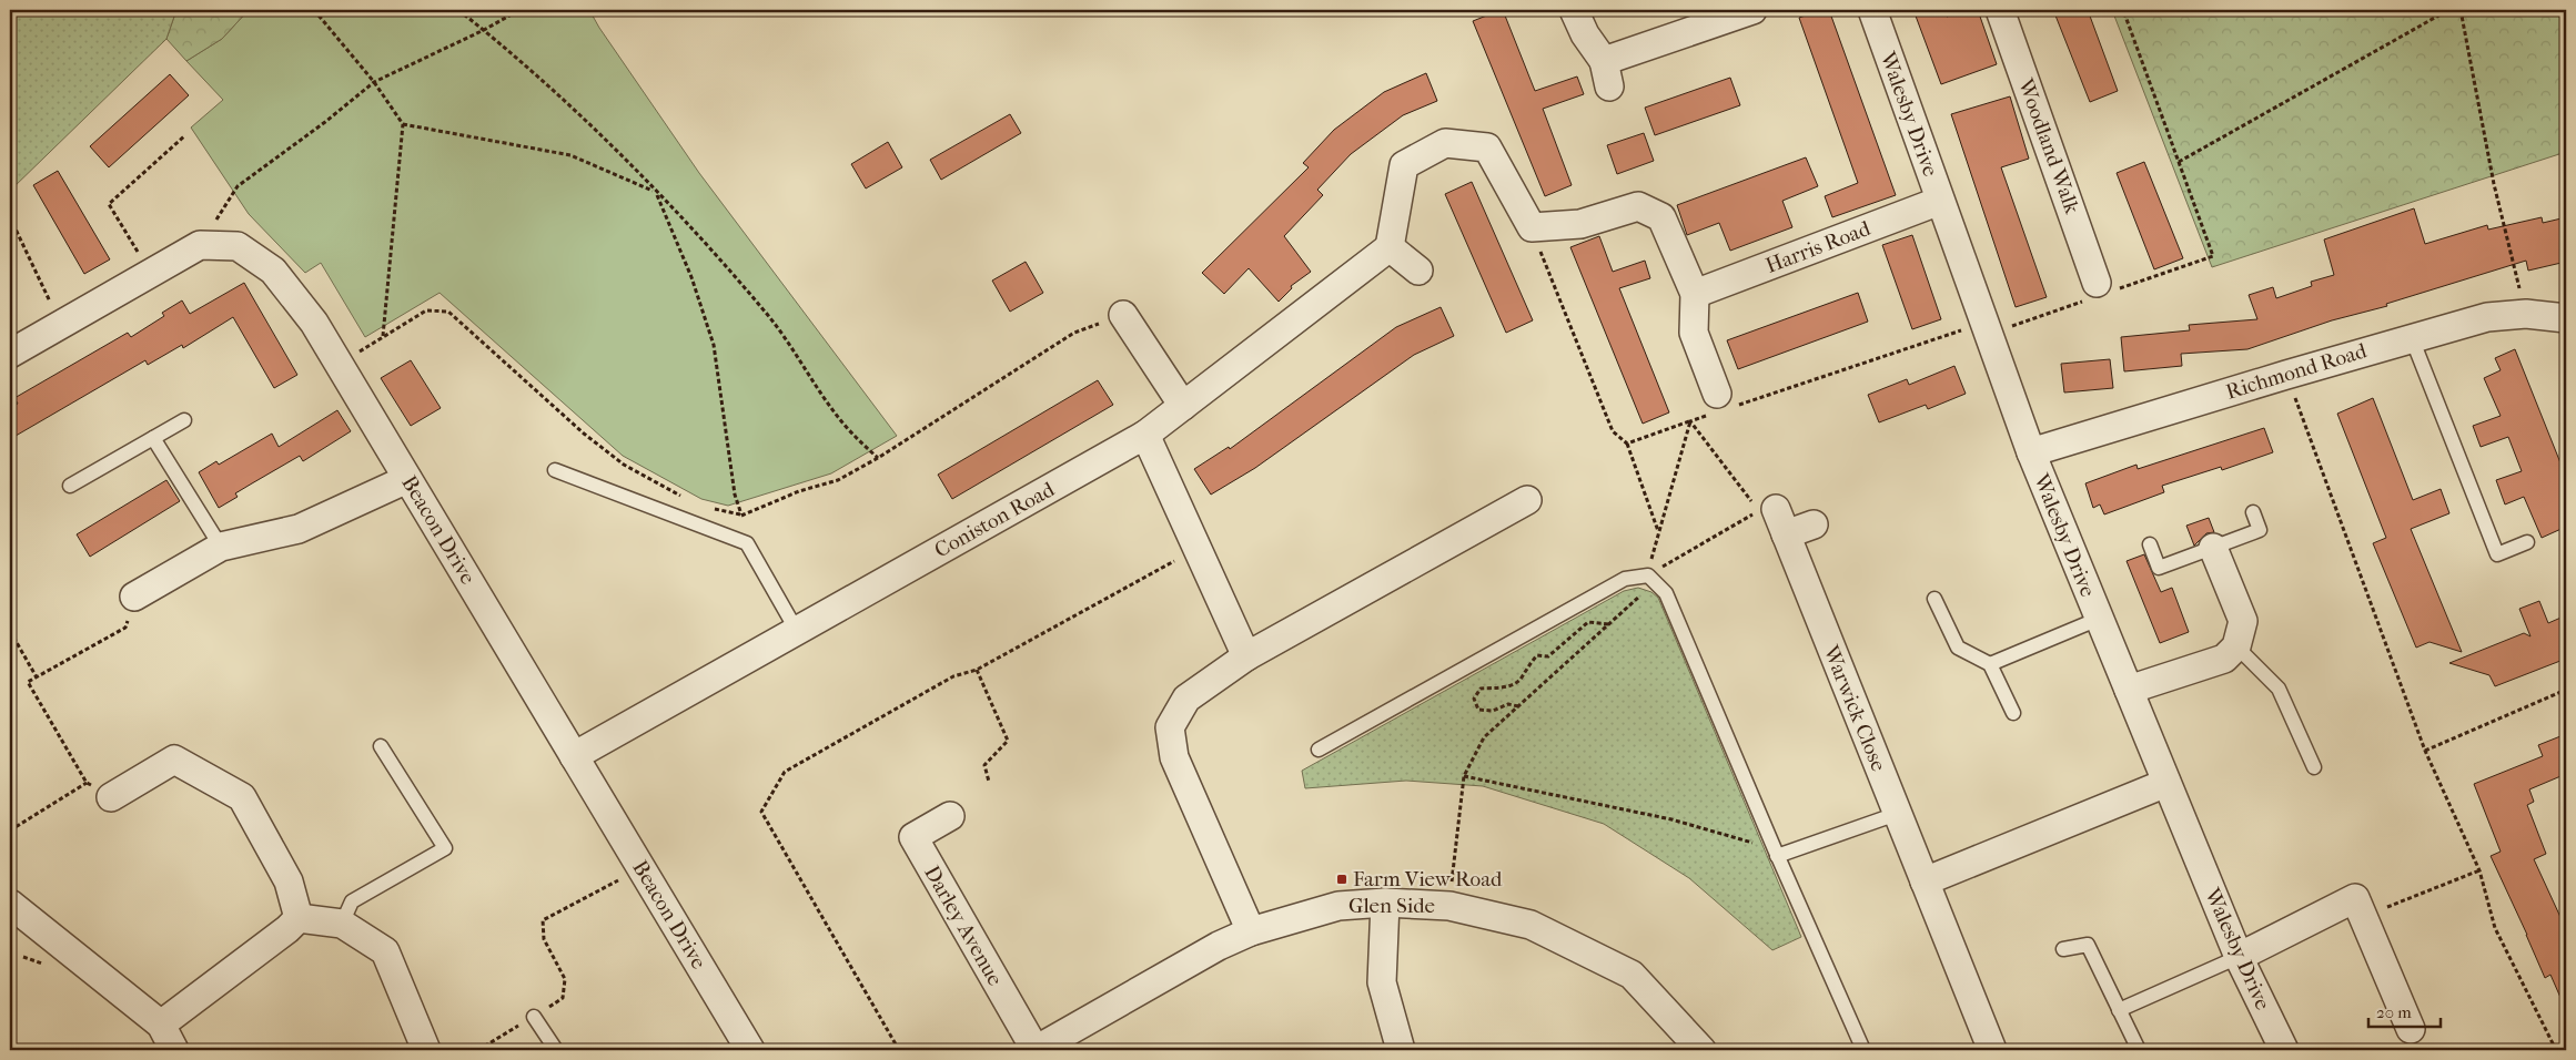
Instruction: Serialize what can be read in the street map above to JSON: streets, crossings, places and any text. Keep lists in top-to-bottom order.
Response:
{
  "streets": {
    "street": [
      "Walesby Drive",
      "Woodland Walk",
      "Harris Road",
      "Richmond Road",
      "Coniston Road",
      "Beacon Drive",
      "Warwick Close",
      "Glen Side",
      "Darley Avenue"
    ]
  },
  "crossings": [
    ["Walesby Drive", "Harris Road"],
    ["Walesby Drive", "Richmond Road"],
    ["Coniston Road", "Beacon Drive"],
    ["Glen Side", "Darley Avenue"]
  ],
  "places": {
    "transit": ["Farm View Road"]
  },
  "scale_bar": "20 m"
}
